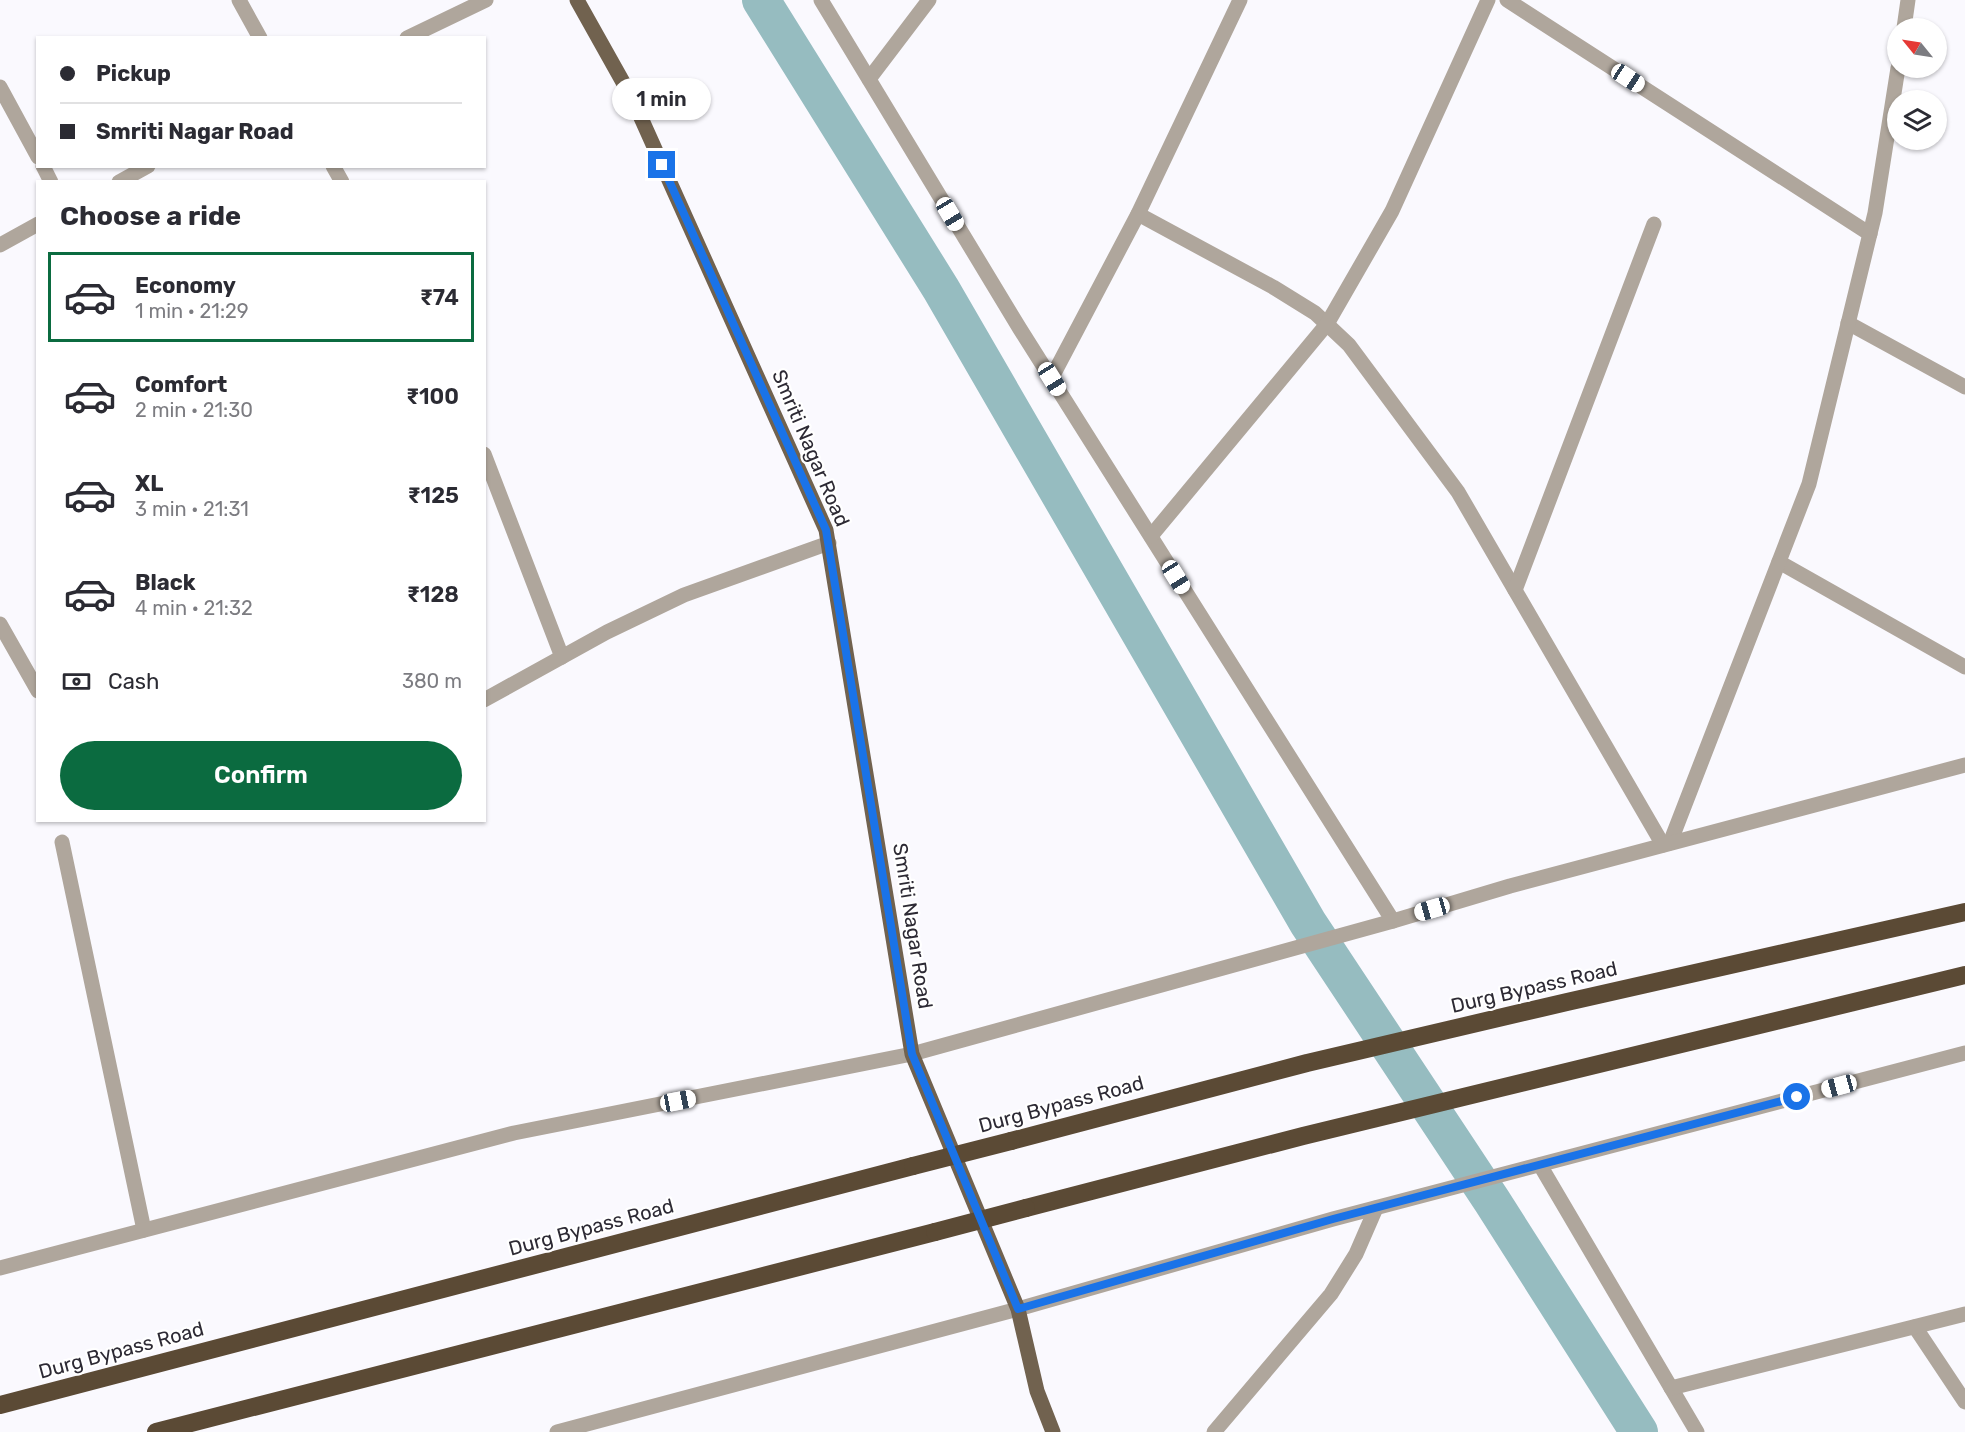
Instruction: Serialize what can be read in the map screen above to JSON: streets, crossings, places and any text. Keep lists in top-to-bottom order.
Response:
{
  "streets": {
    "highway": ["Durg Bypass Road"],
    "main road": ["Smriti Nagar Road"]
  },
  "north": "top left",
  "page": {
    "banner": ["Pickup", "Smriti Nagar Road"],
    "bubble": "1 min",
    "heading": "Choose a ride",
    "list": [
      {
        "name": "Economy",
        "note": "1 min · 21:29",
        "value": "₹74"
      },
      {
        "name": "Comfort",
        "note": "2 min · 21:30",
        "value": "₹100"
      },
      {
        "name": "XL",
        "note": "3 min · 21:31",
        "value": "₹125"
      },
      {
        "name": "Black",
        "note": "4 min · 21:32",
        "value": "₹128"
      }
    ],
    "pay": ["Cash", "380 m"],
    "buttons": "Confirm"
  }
}
